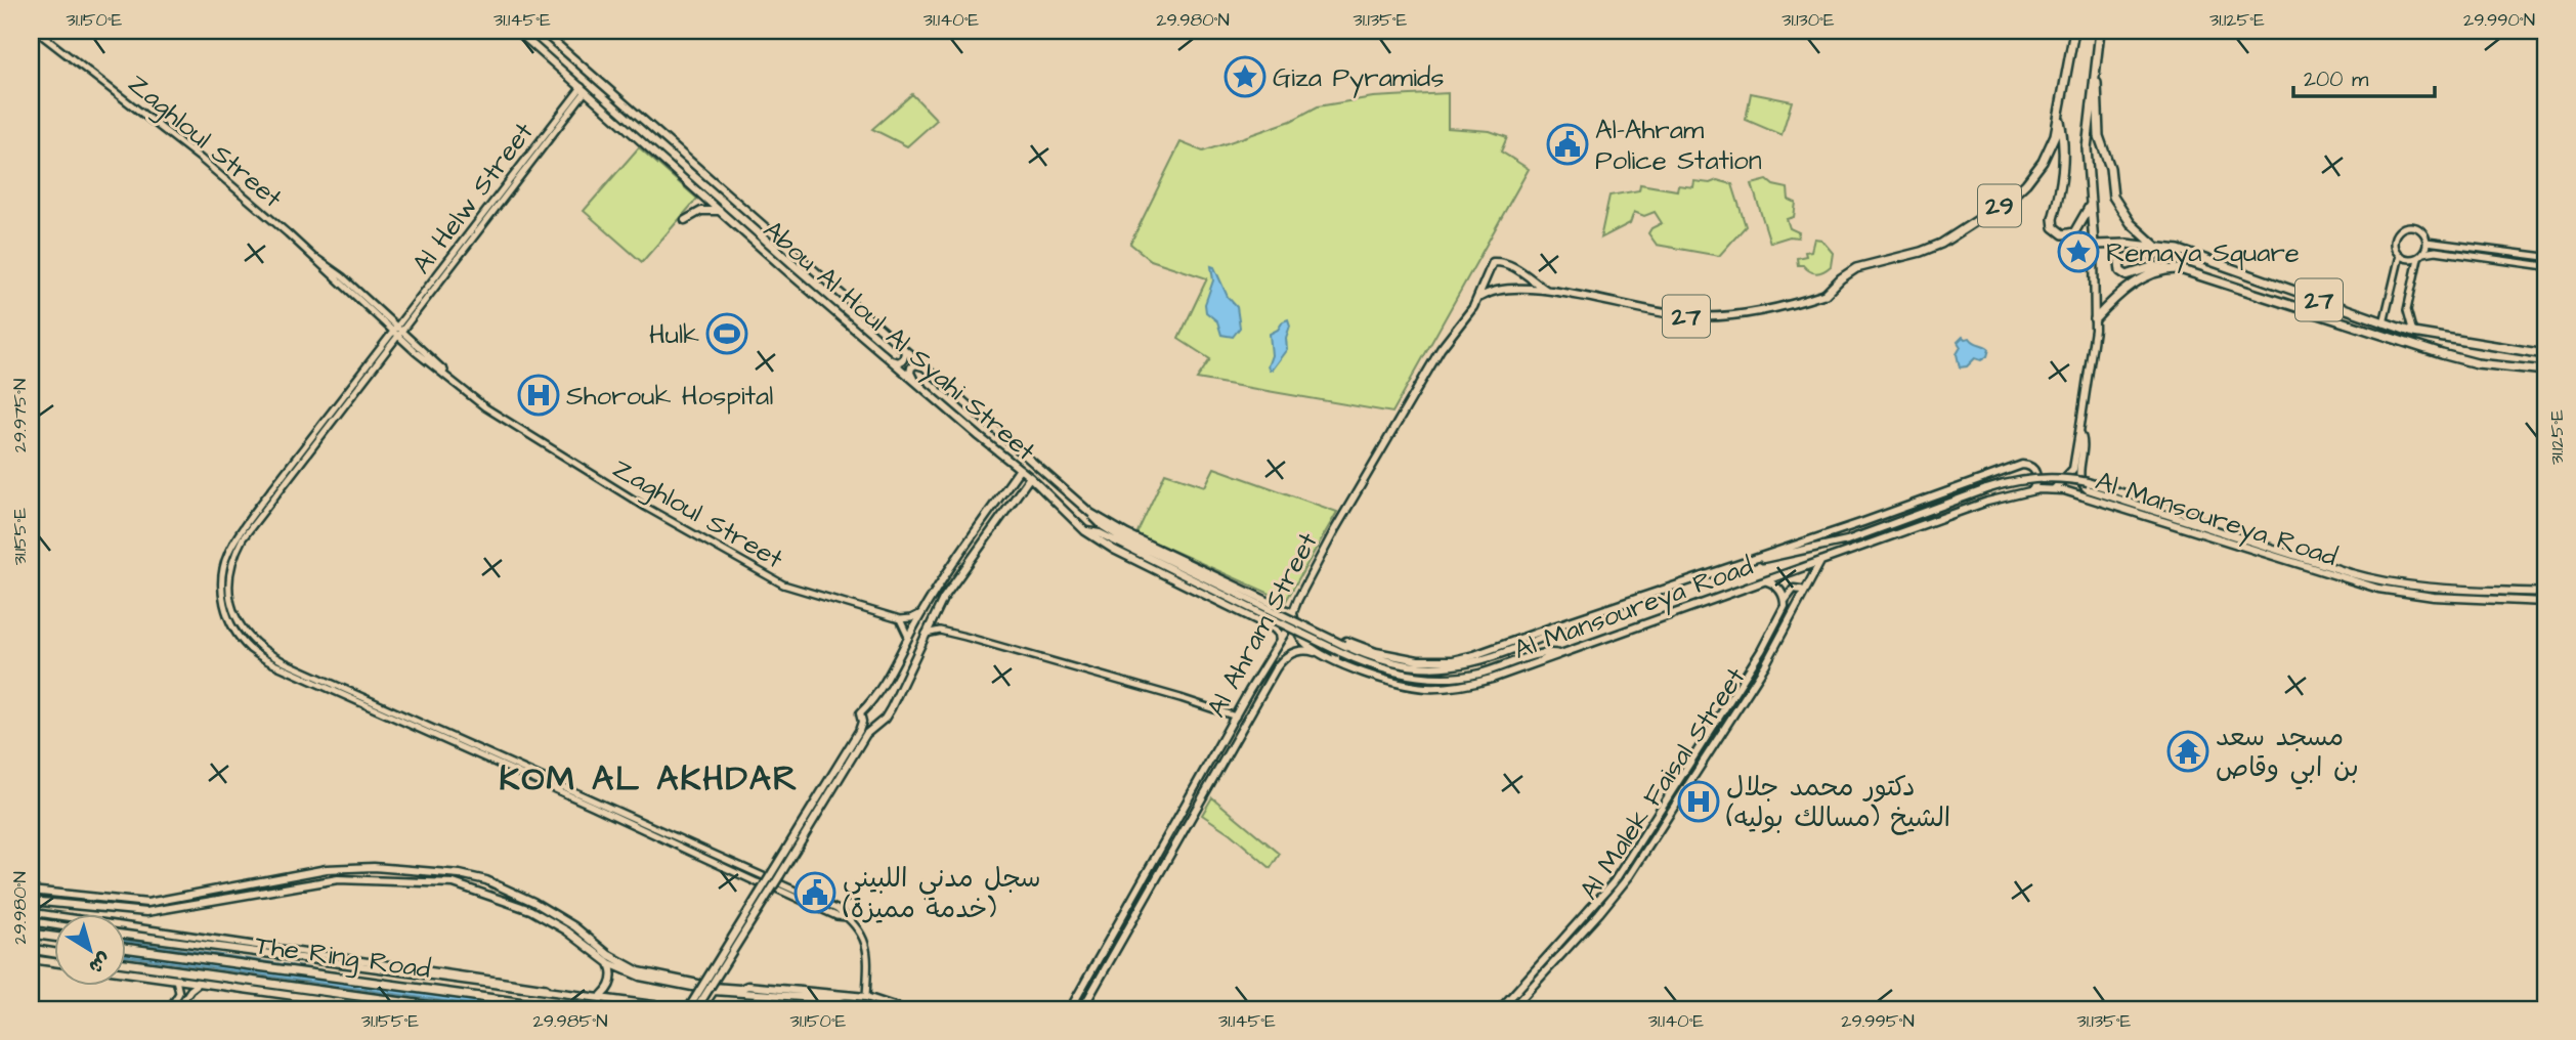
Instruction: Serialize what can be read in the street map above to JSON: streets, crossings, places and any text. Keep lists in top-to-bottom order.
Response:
{
  "streets": {
    "highway": ["29", "27", "The Ring Road"],
    "main road": [
      "Abou Al Houl Al Syahi Street",
      "Al Mansoureya Road",
      "Al Ahram Street",
      "Al Malek Faisal Street"
    ],
    "street": ["Zaghloul Street", "Al Helw Street"]
  },
  "crossings": [
    ["Zaghloul Street", "Al Helw Street"],
    ["Al Helw Street", "Abou Al Houl Al Syahi Street"],
    ["29", "27"],
    ["27", "Al Ahram Street"],
    ["Abou Al Houl Al Syahi Street", "Al Mansoureya Road"],
    ["Abou Al Houl Al Syahi Street", "Al Ahram Street"],
    ["Al Mansoureya Road", "Al Ahram Street"],
    ["Al Mansoureya Road", "Al Malek Faisal Street"]
  ],
  "districts": ["KOM AL AKHDAR"],
  "places": {
    "place": ["Giza Pyramids", "Remaya Square"],
    "public building": ["Al-Ahram Police Station", "سجل مدني اللبيني (خدمة مميزة)"],
    "sports": ["Hulk"],
    "hospital": ["Shorouk Hospital", "دكتور محمد جلال الشيخ (مسالك بوليه)"],
    "temple": ["مسجد سعد بن ابي وقاص"]
  },
  "scale_bar": "200 m",
  "north": "bottom right",
  "coordinates": [
    "31.150°E",
    "31.145°E",
    "31.140°E",
    "29.980°N",
    "31.135°E",
    "31.130°E",
    "31.125°E",
    "29.990°N",
    "29.975°N",
    "31.155°E",
    "29.985°N",
    "29.995°N"
  ]
}
